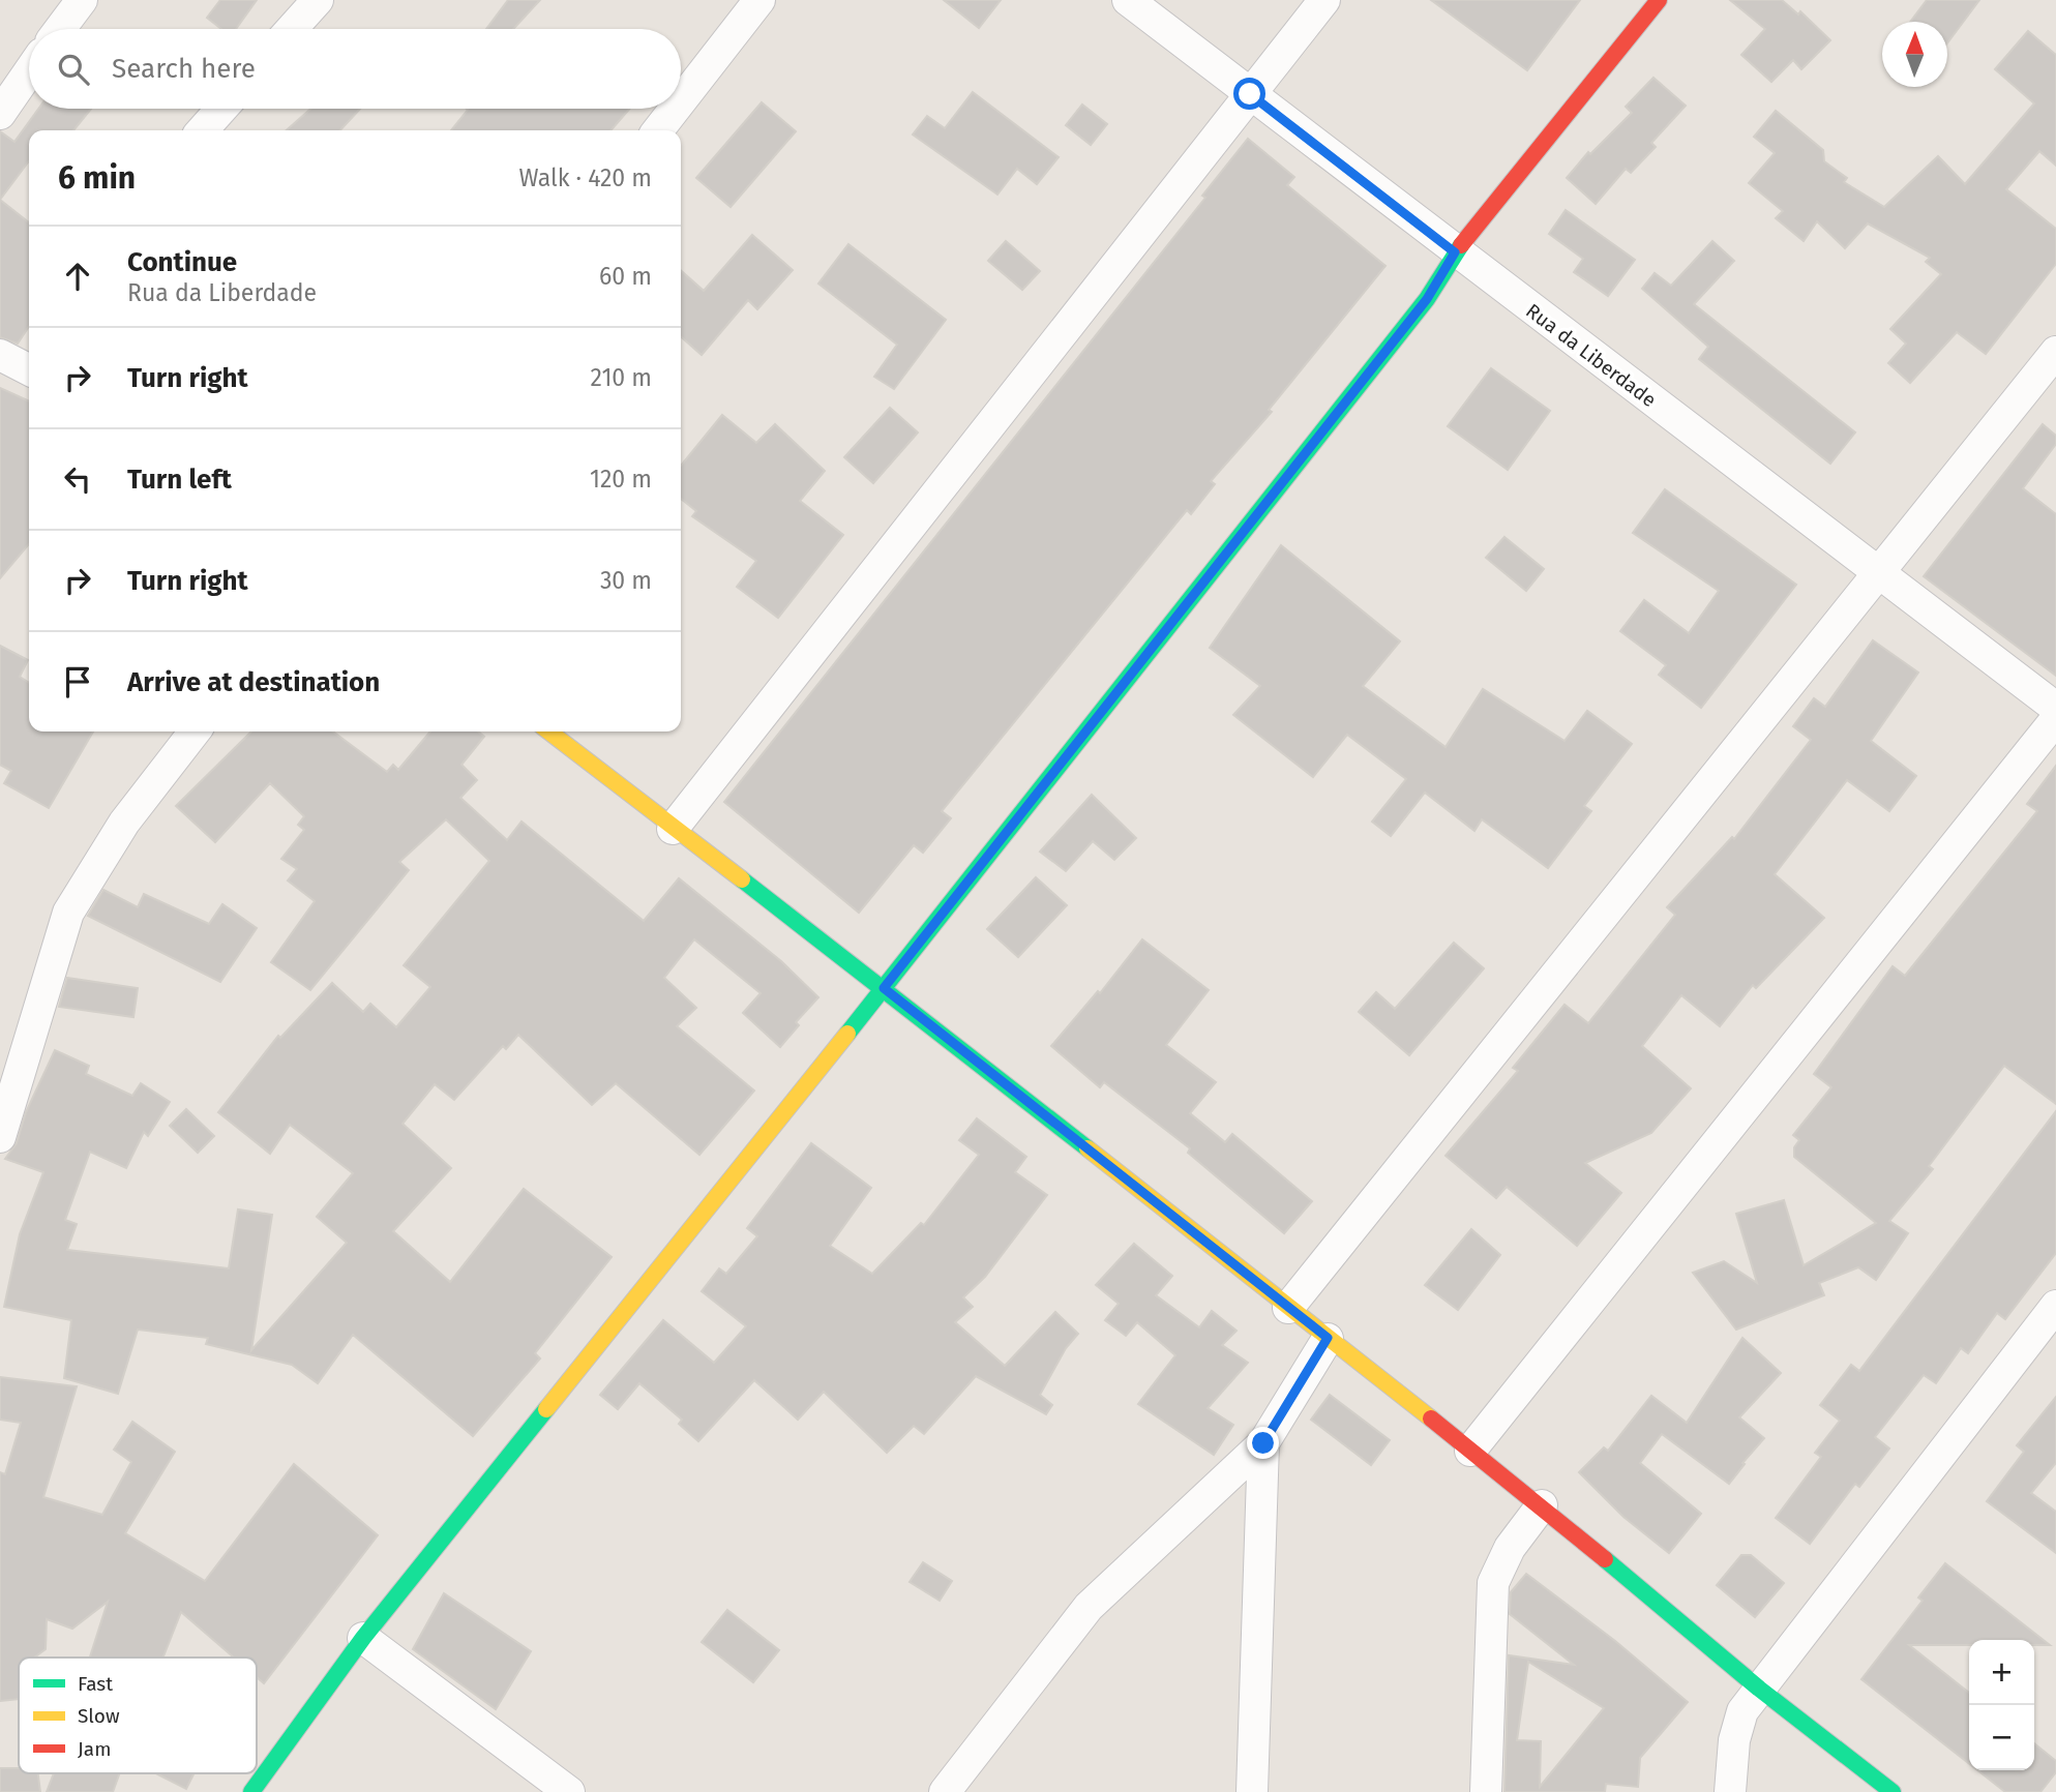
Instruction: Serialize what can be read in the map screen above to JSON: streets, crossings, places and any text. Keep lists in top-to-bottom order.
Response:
{
  "streets": {
    "street": ["Rua da Liberdade"]
  },
  "legend": ["Fast", "Slow", "Jam"],
  "north": "top",
  "page": {
    "search": "Search here",
    "heading": ["6 min", "Walk · 420 m"],
    "list": [
      ["Continue", "Rua da Liberdade", "60 m"],
      ["Turn right", "210 m"],
      ["Turn left", "120 m"],
      ["Turn right", "30 m"],
      "Arrive at destination"
    ],
    "map_buttons": ["+", "−"]
  }
}
